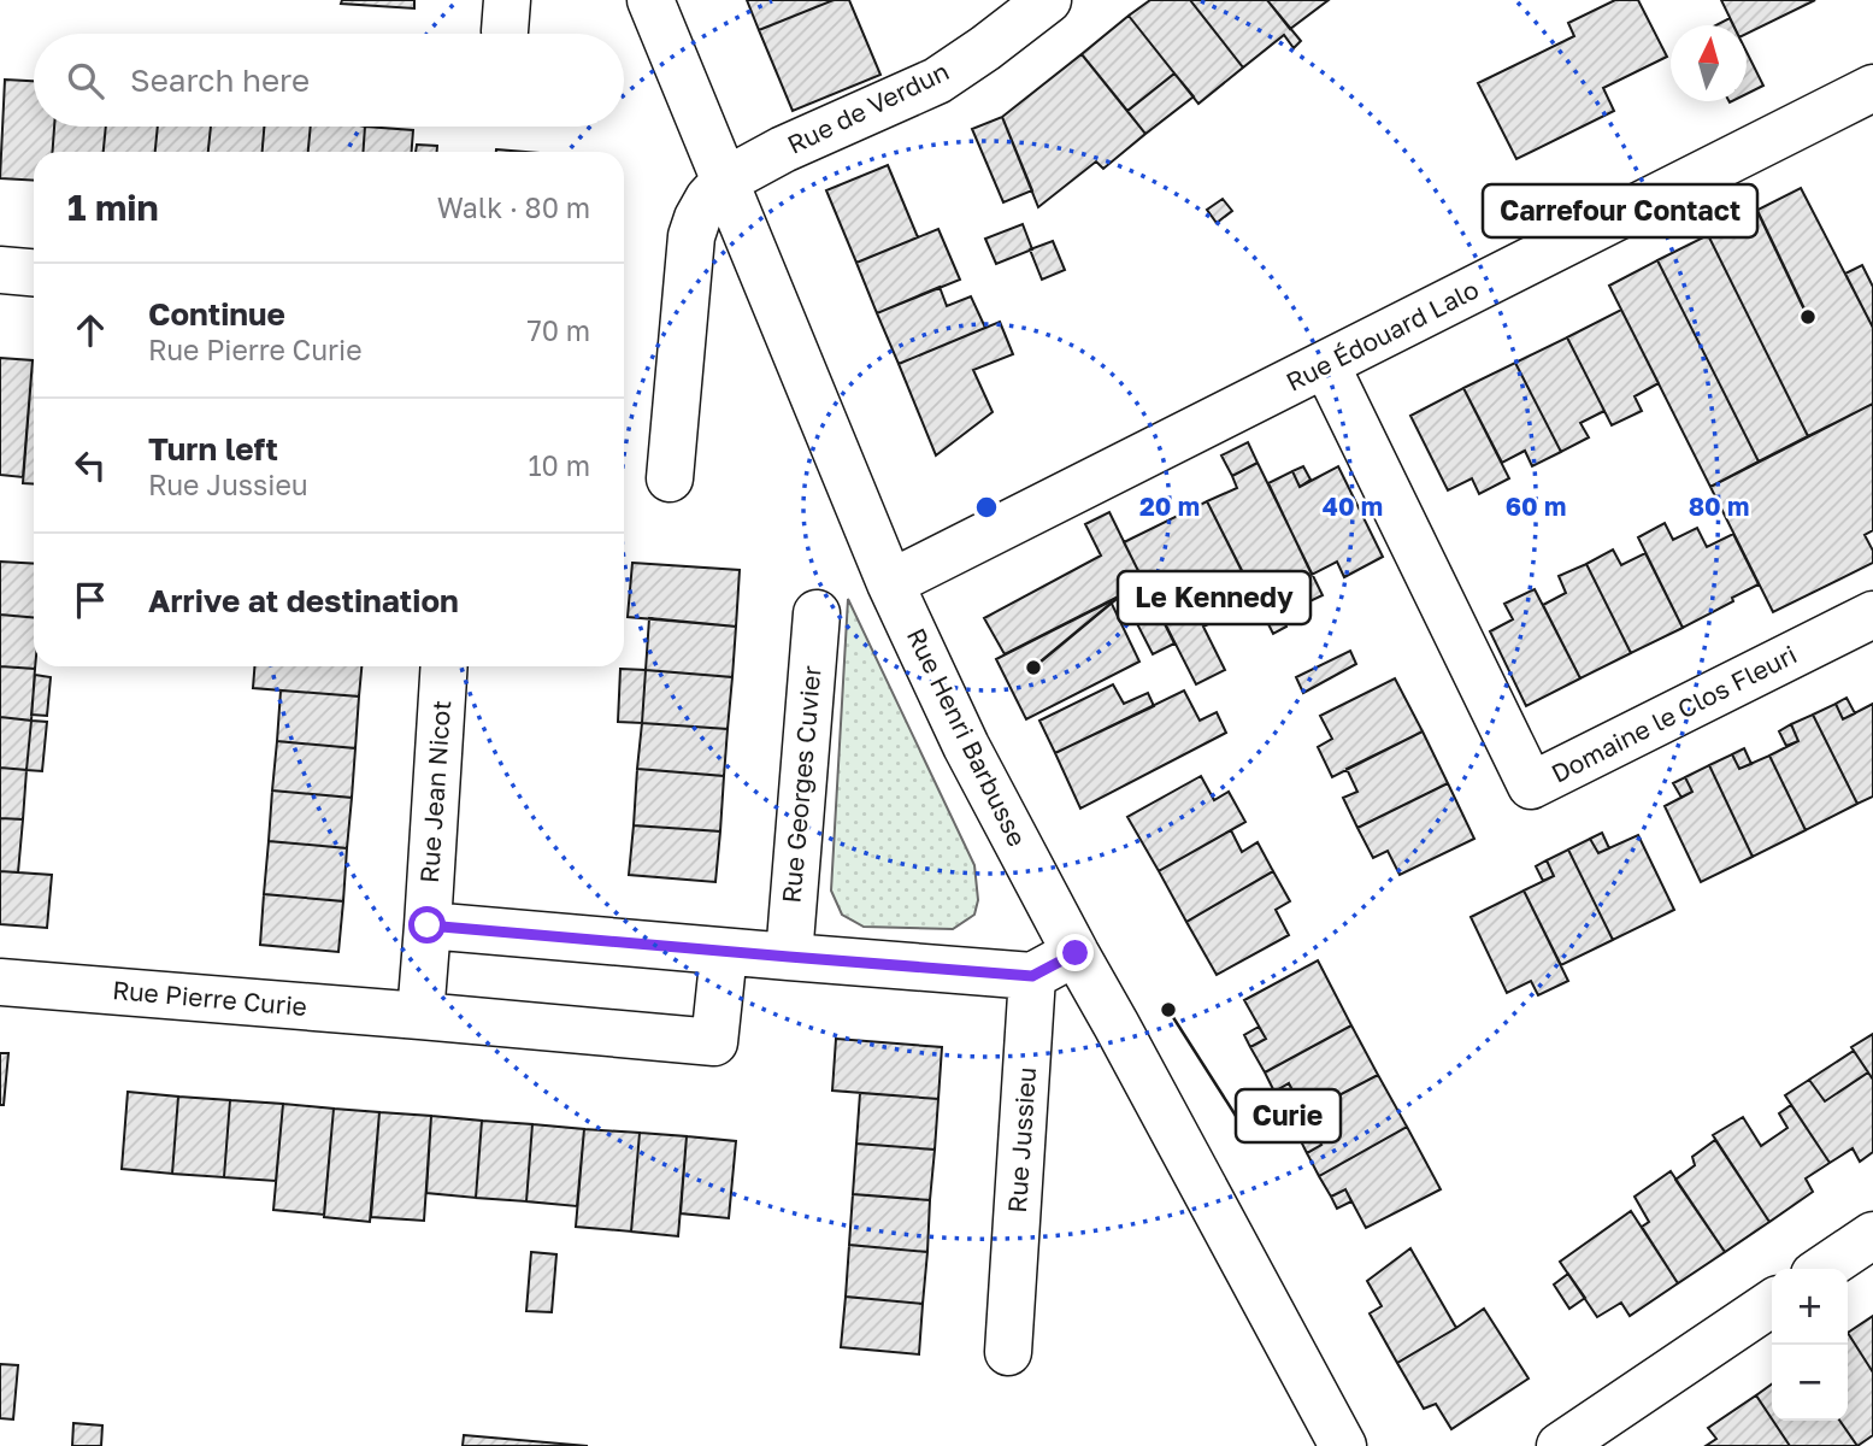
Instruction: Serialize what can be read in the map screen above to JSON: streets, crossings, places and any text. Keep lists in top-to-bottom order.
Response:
{
  "streets": {
    "street": [
      "Rue de Verdun",
      "Rue Édouard Lalo",
      "Domaine le Clos Fleuri",
      "Rue Henri Barbusse",
      "Rue Georges Cuvier",
      "Rue Jean Nicot",
      "Rue Pierre Curie",
      "Rue Jussieu"
    ]
  },
  "crossings": [
    ["Rue de Verdun", "Rue Henri Barbusse"],
    ["Rue Édouard Lalo", "Domaine le Clos Fleuri"],
    ["Rue Édouard Lalo", "Rue Henri Barbusse"]
  ],
  "places": ["Carrefour Contact", "Le Kennedy", "Curie"],
  "north": "top",
  "page": {
    "search": "Search here",
    "heading": ["1 min", "Walk · 80 m"],
    "list": [
      ["Continue", "Rue Pierre Curie", "70 m"],
      ["Turn left", "Rue Jussieu", "10 m"],
      "Arrive at destination"
    ],
    "map_buttons": ["+", "−"]
  },
  "rings": [
    "20 m",
    "40 m",
    "60 m",
    "80 m"
  ]
}
